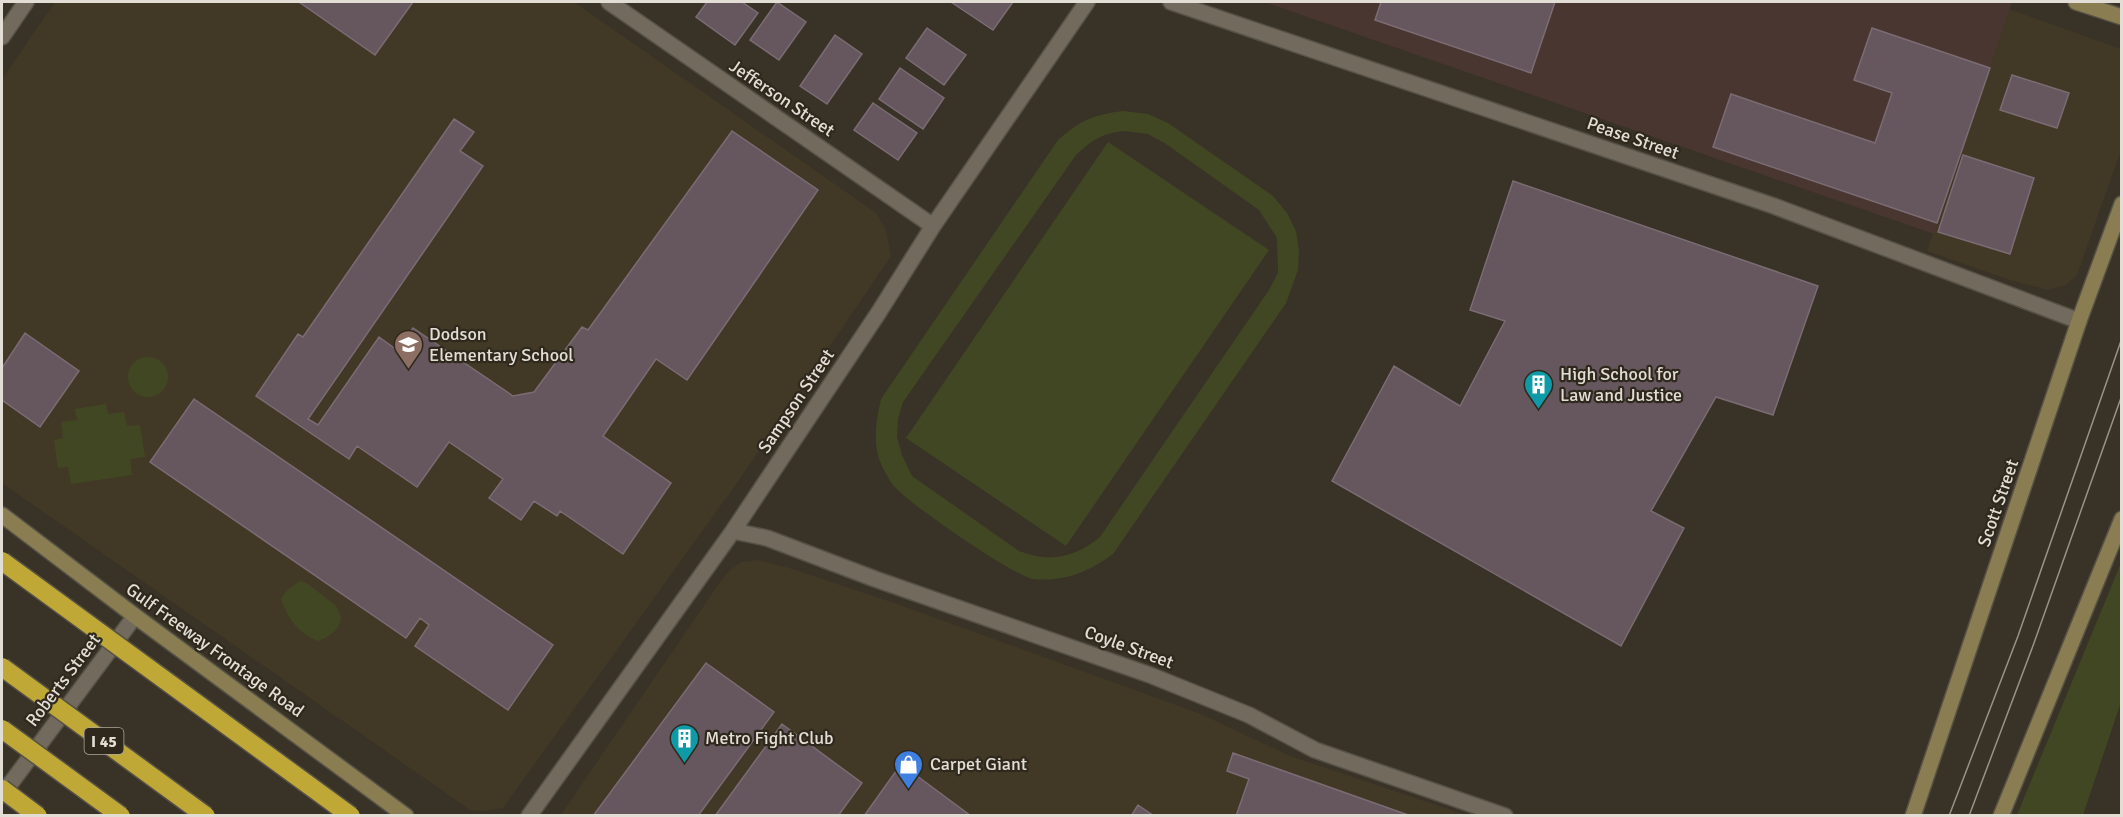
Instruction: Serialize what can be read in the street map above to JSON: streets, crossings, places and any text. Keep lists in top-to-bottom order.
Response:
{
  "streets": {
    "highway": ["I 45"],
    "main road": ["Scott Street", "Gulf Freeway Frontage Road"],
    "street": [
      "Jefferson Street",
      "Pease Street",
      "Sampson Street",
      "Coyle Street",
      "Roberts Street"
    ]
  },
  "crossings": [
    ["Jefferson Street", "Sampson Street"],
    ["Pease Street", "Scott Street"],
    ["Sampson Street", "Coyle Street"],
    ["Gulf Freeway Frontage Road", "Roberts Street"]
  ],
  "places": {
    "school or university": ["Dodson Elementary School"],
    "building": ["High School for Law and Justice", "Metro Fight Club"],
    "shop": ["Carpet Giant"]
  }
}
